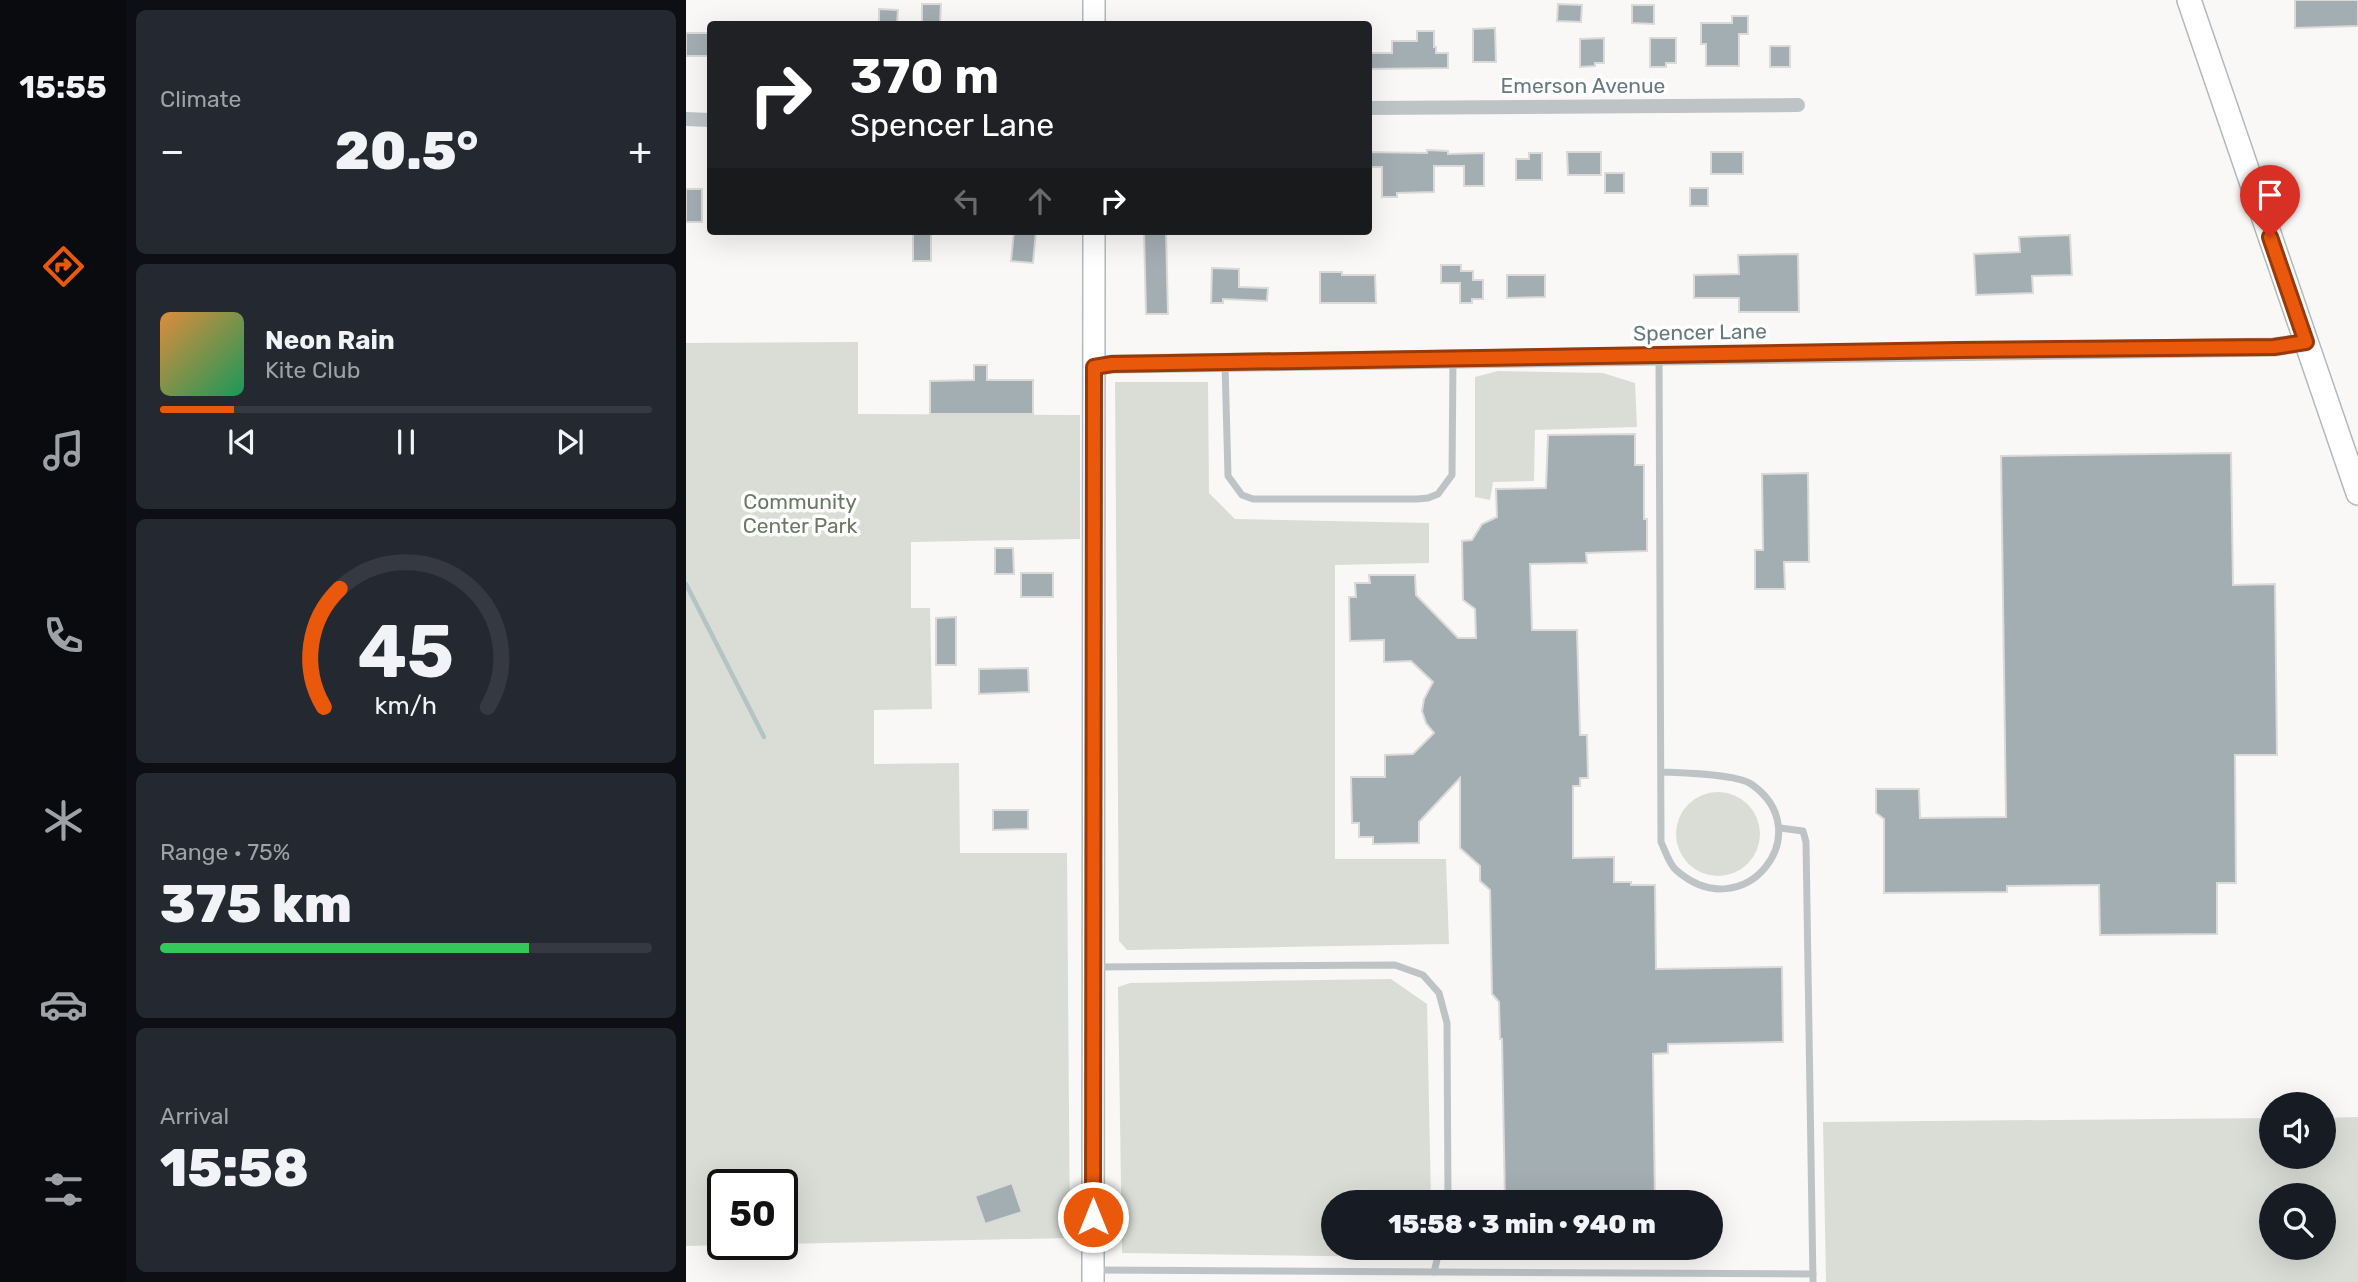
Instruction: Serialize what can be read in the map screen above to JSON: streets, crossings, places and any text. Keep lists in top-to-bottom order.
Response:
{
  "streets": {
    "street": ["Emerson Avenue", "Spencer Lane"]
  },
  "parks": ["Community Center Park"],
  "page": {
    "tabs": "15:55",
    "tile": [
      "Climate",
      ["Range · 75%", "375 km"],
      ["Arrival", "15:58"]
    ],
    "turn": ["370 m", "Spencer Lane"],
    "heat": ["−", "20.5°", "+"],
    "song": ["Neon Rain", "Kite Club"],
    "limit": "50",
    "trip": "15:58 · 3 min · 940 m",
    "gauge": ["45", "km/h"]
  }
}
